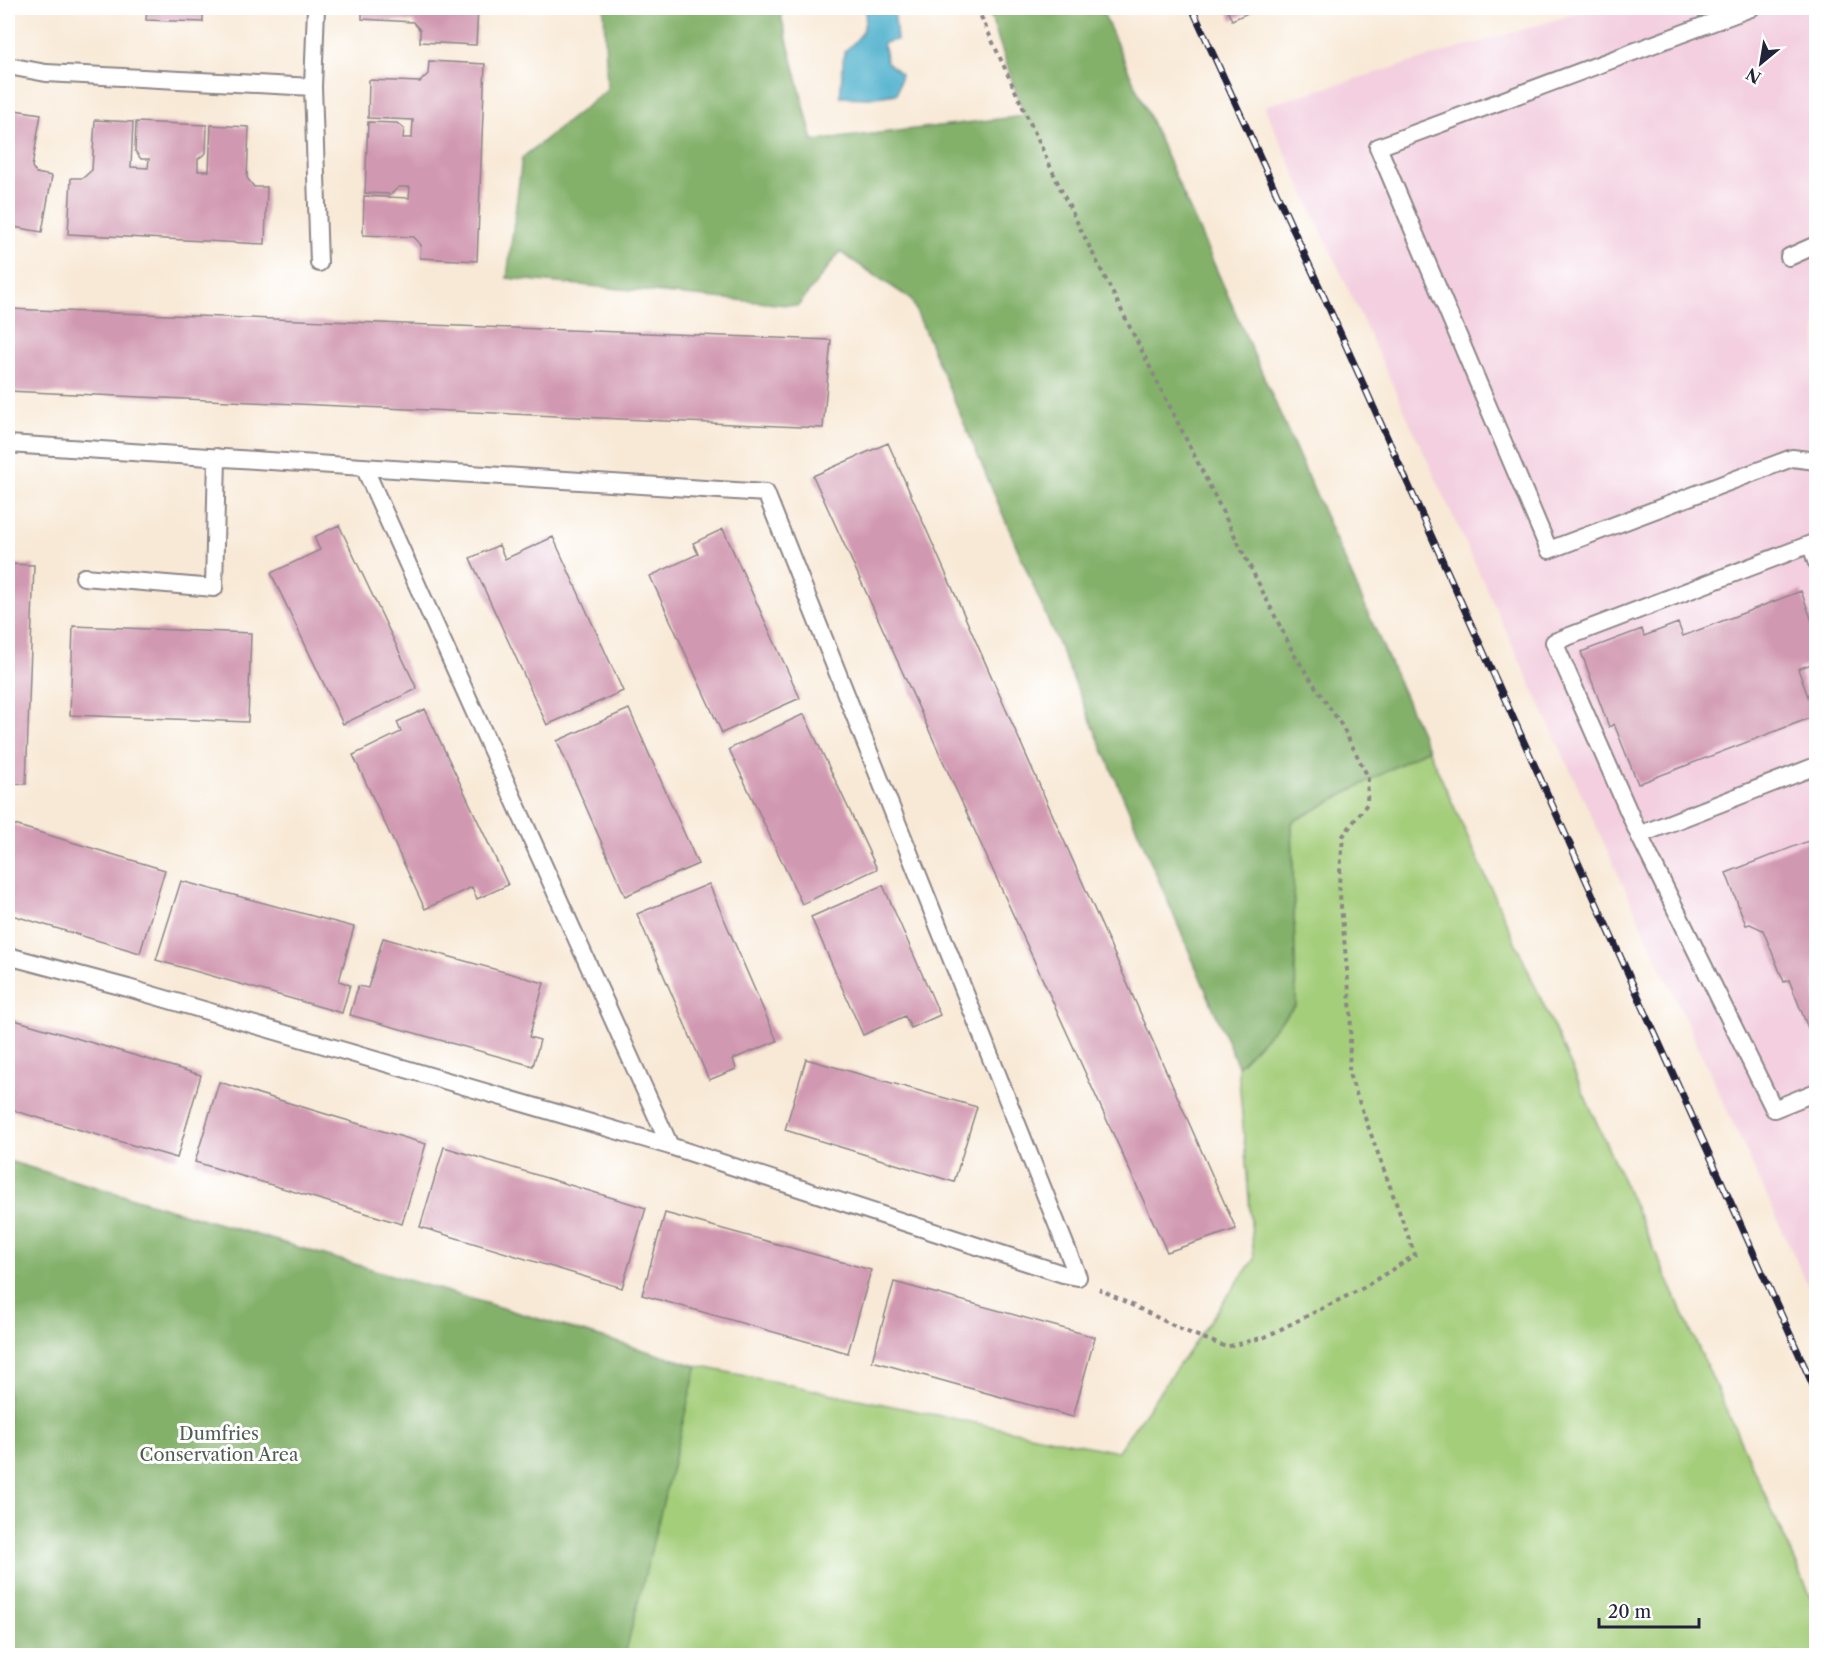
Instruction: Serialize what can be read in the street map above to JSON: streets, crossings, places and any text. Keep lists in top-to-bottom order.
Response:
{
  "parks": ["Dumfries Conservation Area"],
  "scale_bar": "20 m",
  "north": "bottom left"
}
